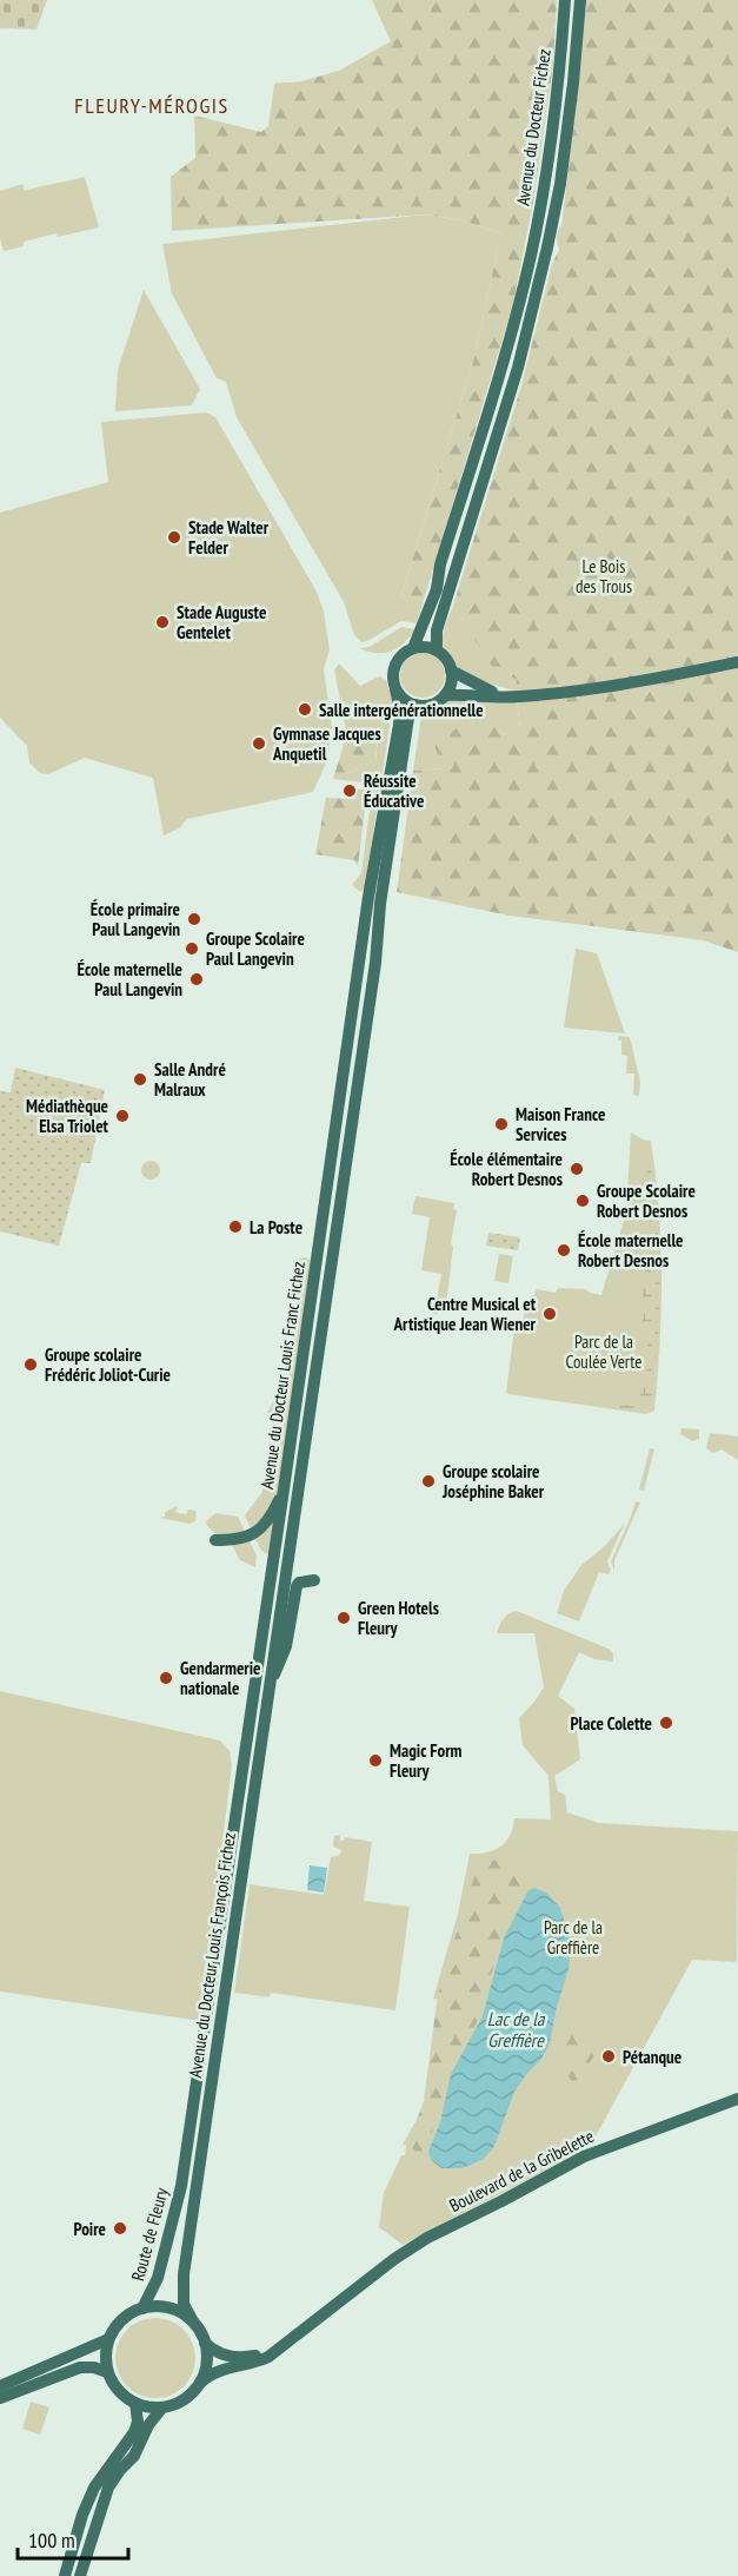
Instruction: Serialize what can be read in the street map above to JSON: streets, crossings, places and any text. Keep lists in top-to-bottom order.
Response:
{
  "streets": {
    "main road": [
      "Avenue du Docteur Fichez",
      "Avenue du Docteur Louis Franc Fichez",
      "Avenue du Docteur Louis François Fichez",
      "Boulevard de la Gribelette",
      "Route de Fleury"
    ]
  },
  "crossings": [
    ["Avenue du Docteur Fichez", "Avenue du Docteur Louis Franc Fichez"],
    ["Avenue du Docteur Louis Franc Fichez", "Avenue du Docteur Louis François Fichez"],
    ["Avenue du Docteur Louis François Fichez", "Route de Fleury"]
  ],
  "districts": ["FLEURY-MÉROGIS"],
  "water": ["Lac de la Greffière"],
  "parks": ["Le Bois des Trous", "Parc de la Coulée Verte", "Parc de la Greffière"],
  "places": [
    "Stade Walter Felder",
    "Stade Auguste Gentelet",
    "Salle intergénérationnelle",
    "Gymnase Jacques Anquetil",
    "Réussite Éducative",
    "École primaire Paul Langevin",
    "Groupe Scolaire Paul Langevin",
    "École maternelle Paul Langevin",
    "Salle André Malraux",
    "Médiathèque Elsa Triolet",
    "Maison France Services",
    "École élémentaire Robert Desnos",
    "Groupe Scolaire Robert Desnos",
    "La Poste",
    "École maternelle Robert Desnos",
    "Centre Musical et Artistique Jean Wiener",
    "Groupe scolaire Frédéric Joliot-Curie",
    "Groupe scolaire Joséphine Baker",
    "Green Hotels Fleury",
    "Gendarmerie nationale",
    "Place Colette",
    "Magic Form Fleury",
    "Pétanque",
    "Poire"
  ],
  "scale_bar": "100 m"
}
